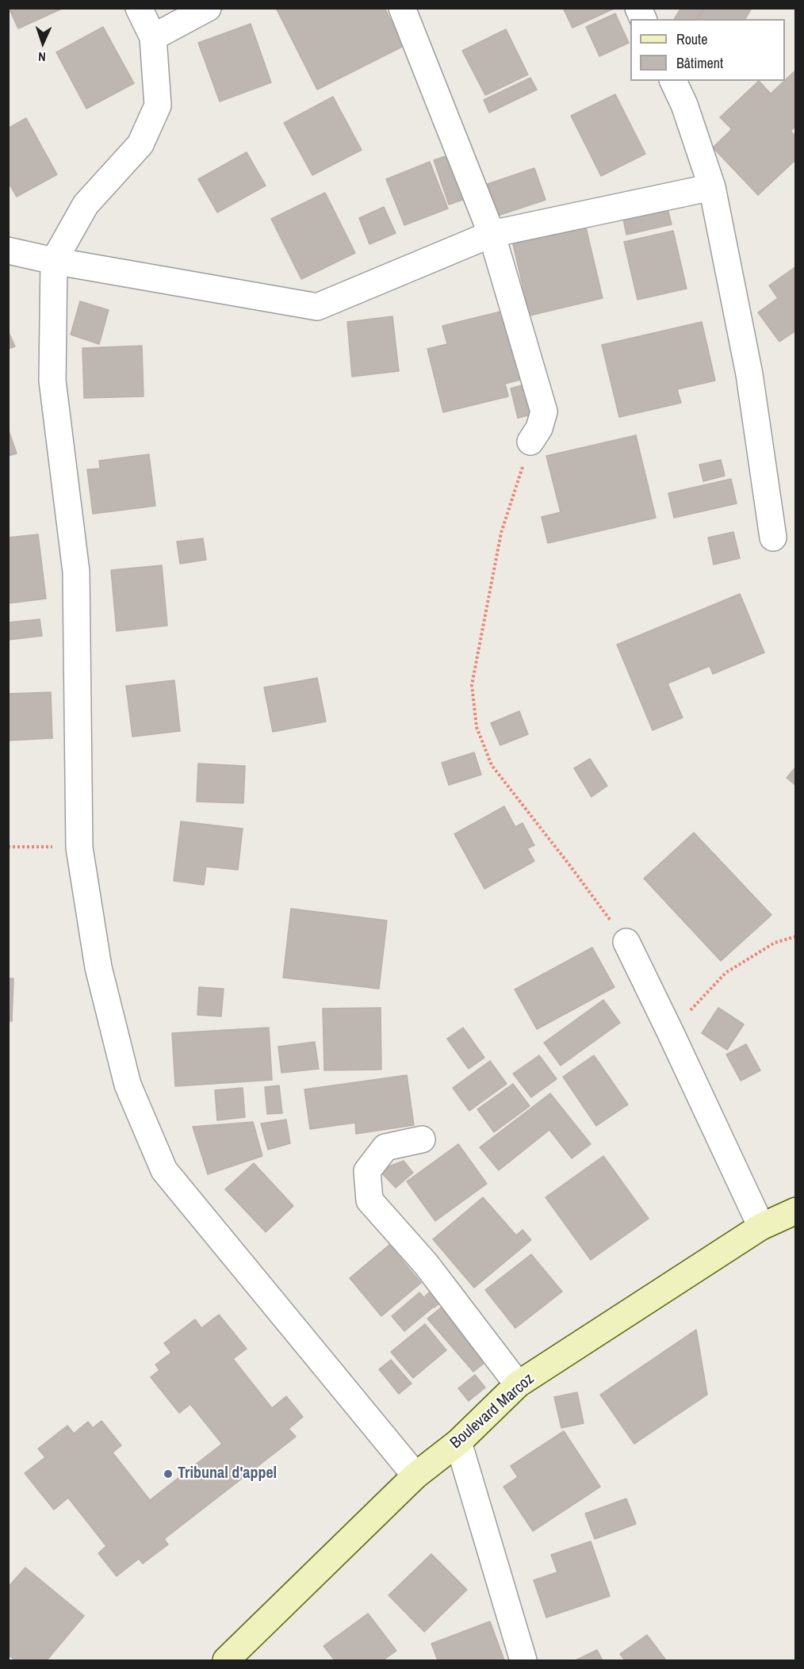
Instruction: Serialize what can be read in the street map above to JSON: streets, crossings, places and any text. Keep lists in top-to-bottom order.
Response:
{
  "streets": {
    "main road": ["Boulevard Marcoz"]
  },
  "places": ["Tribunal d'appel"],
  "legend": ["Route", "Bâtiment"],
  "north": "bottom"
}
